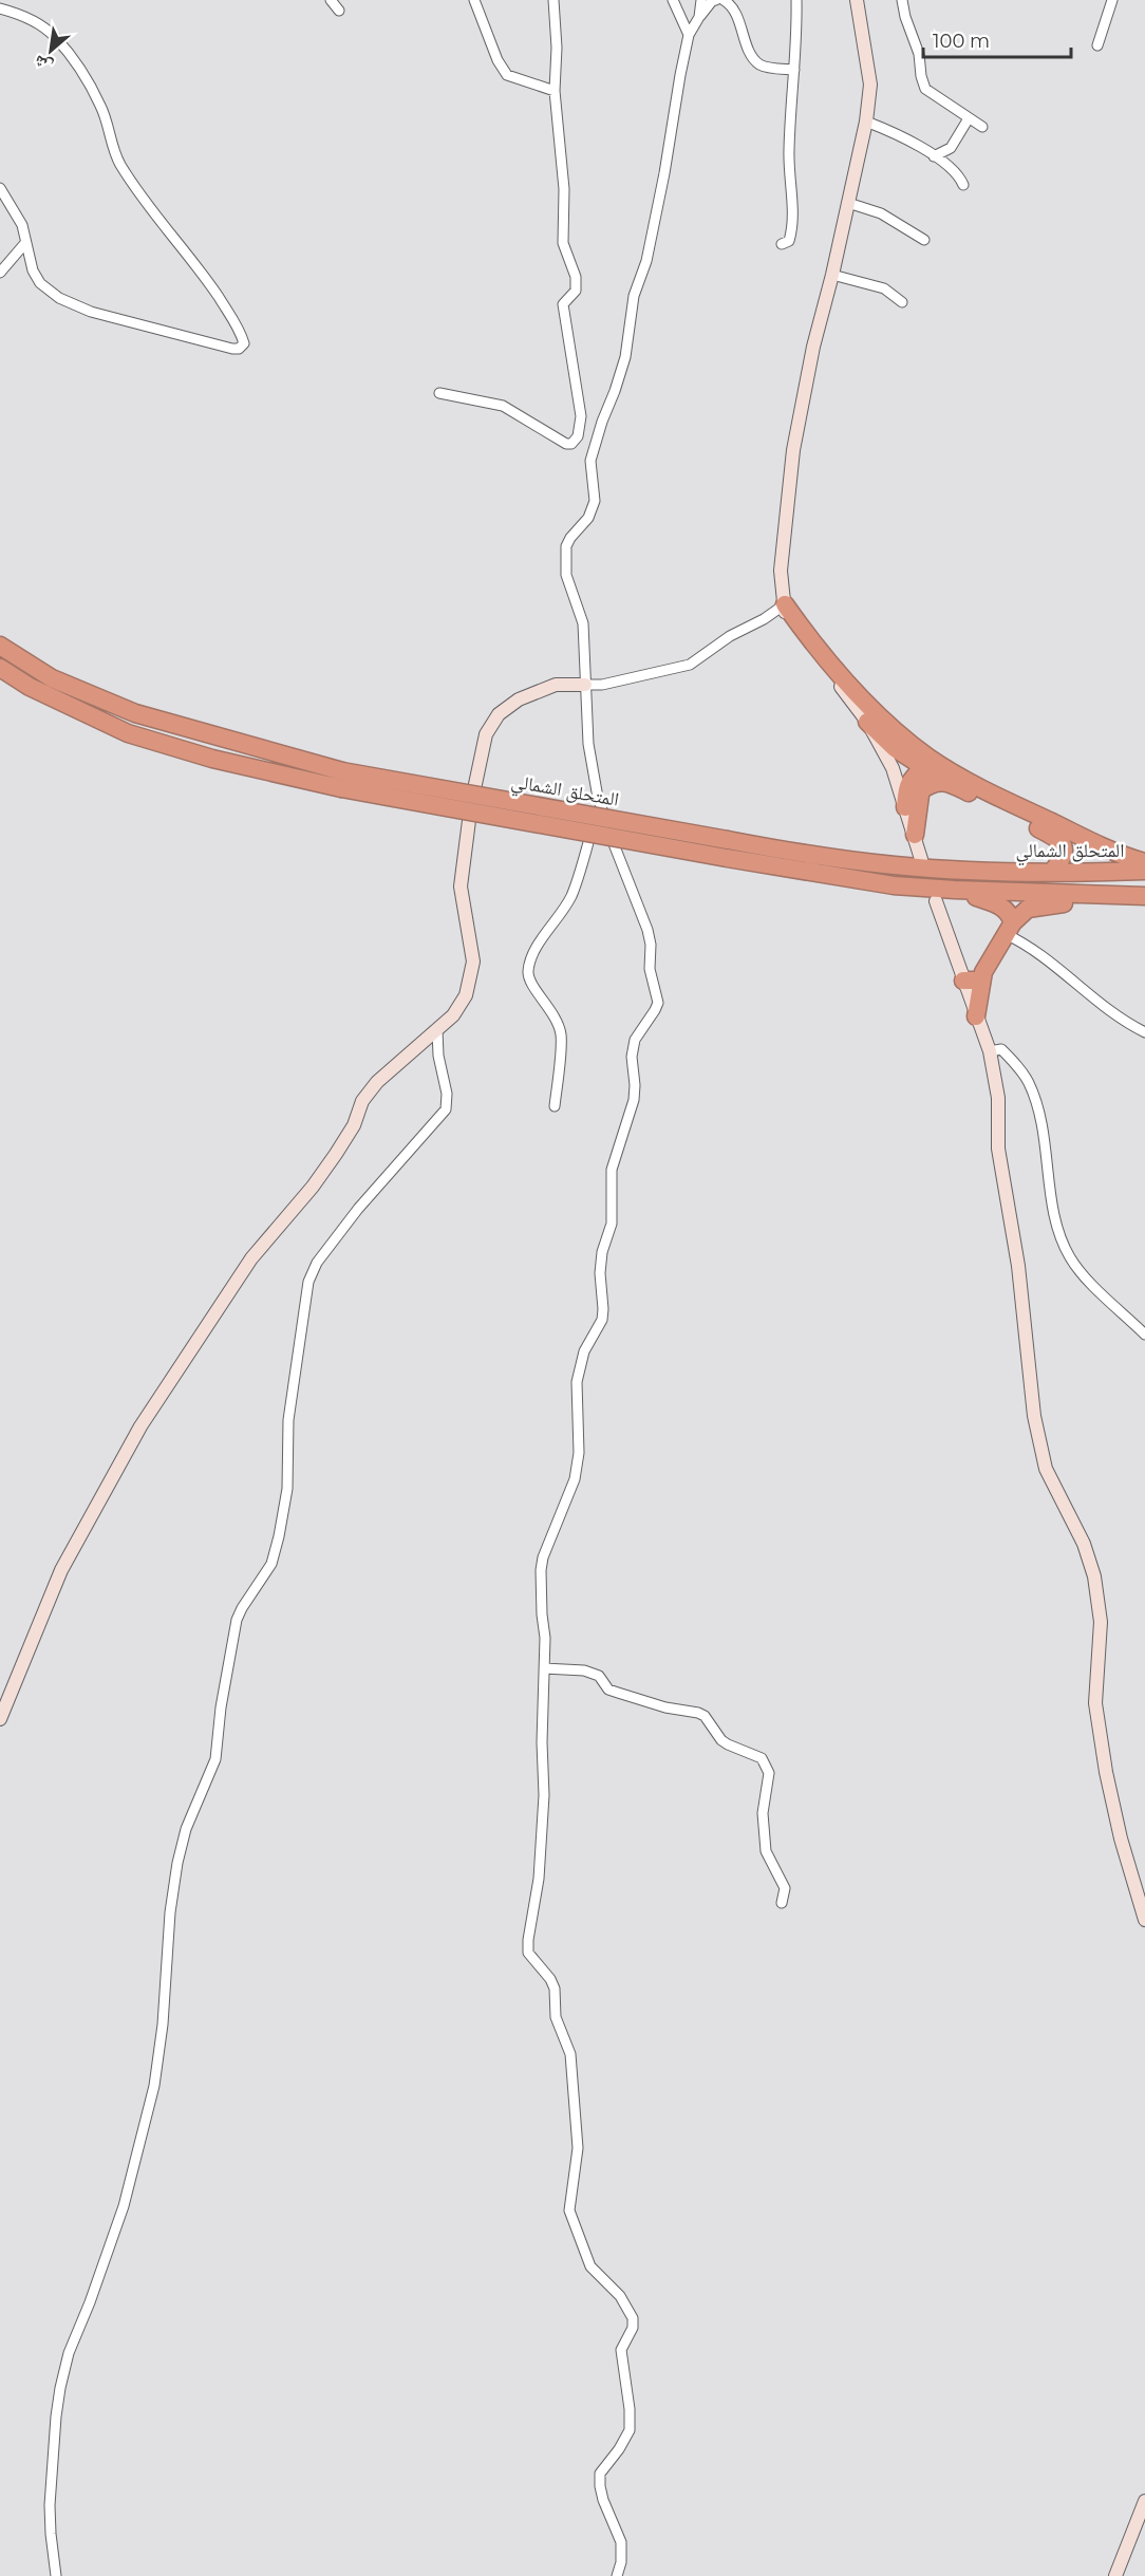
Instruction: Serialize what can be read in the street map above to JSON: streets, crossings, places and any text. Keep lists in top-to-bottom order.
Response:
{
  "streets": {
    "highway": ["المتحلق الشمالي"]
  },
  "scale_bar": "100 m",
  "north": "bottom left"
}
